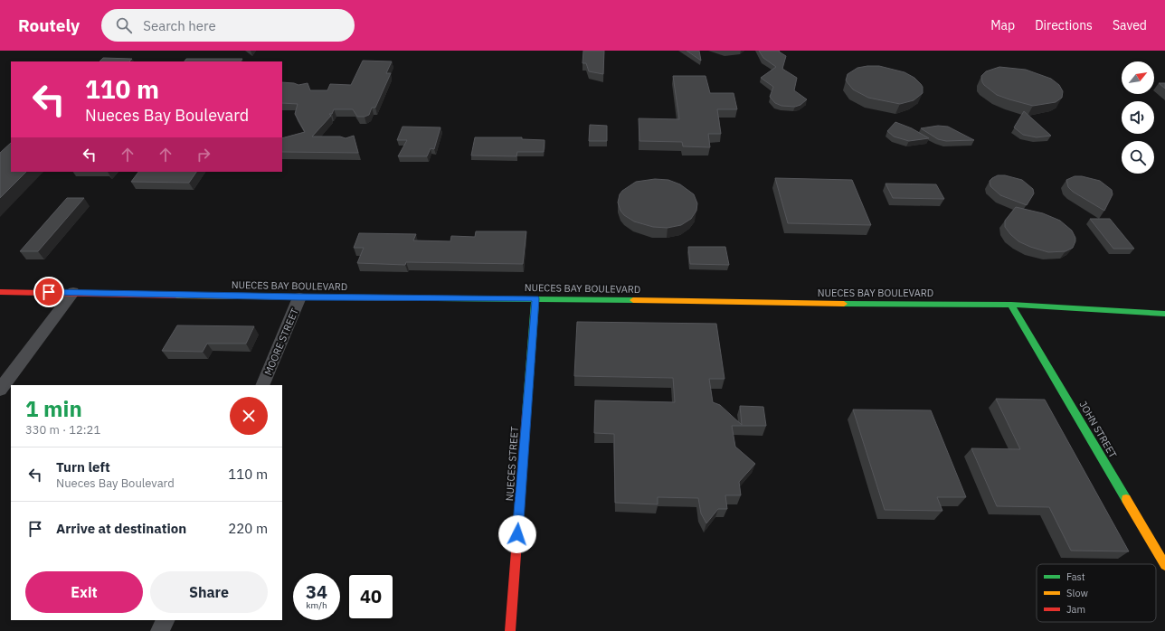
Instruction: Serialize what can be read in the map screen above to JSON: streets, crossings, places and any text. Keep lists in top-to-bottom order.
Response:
{
  "streets": {
    "street": [
      "NUECES BAY BOULEVARD",
      "MOORE STREET",
      "JOHN STREET",
      "NUECES STREET"
    ]
  },
  "crossings": [
    ["NUECES BAY BOULEVARD", "MOORE STREET"],
    ["NUECES BAY BOULEVARD", "JOHN STREET"],
    ["NUECES BAY BOULEVARD", "NUECES STREET"]
  ],
  "legend": ["Fast", "Slow", "Jam"],
  "north": "top right",
  "page": {
    "header": "Routely",
    "search": "Search here",
    "nav": ["Map", "Directions", "Saved"],
    "turn": ["110 m", "Nueces Bay Boulevard"],
    "heading": ["1 min", "330 m · 12:21"],
    "list": [
      {
        "name": "Turn left",
        "note": "Nueces Bay Boulevard",
        "value": "110 m"
      },
      {
        "name": "Arrive at destination",
        "value": "220 m"
      }
    ],
    "buttons": ["Exit", "Share"],
    "speed": "34 km/h",
    "limit": "40"
  }
}
